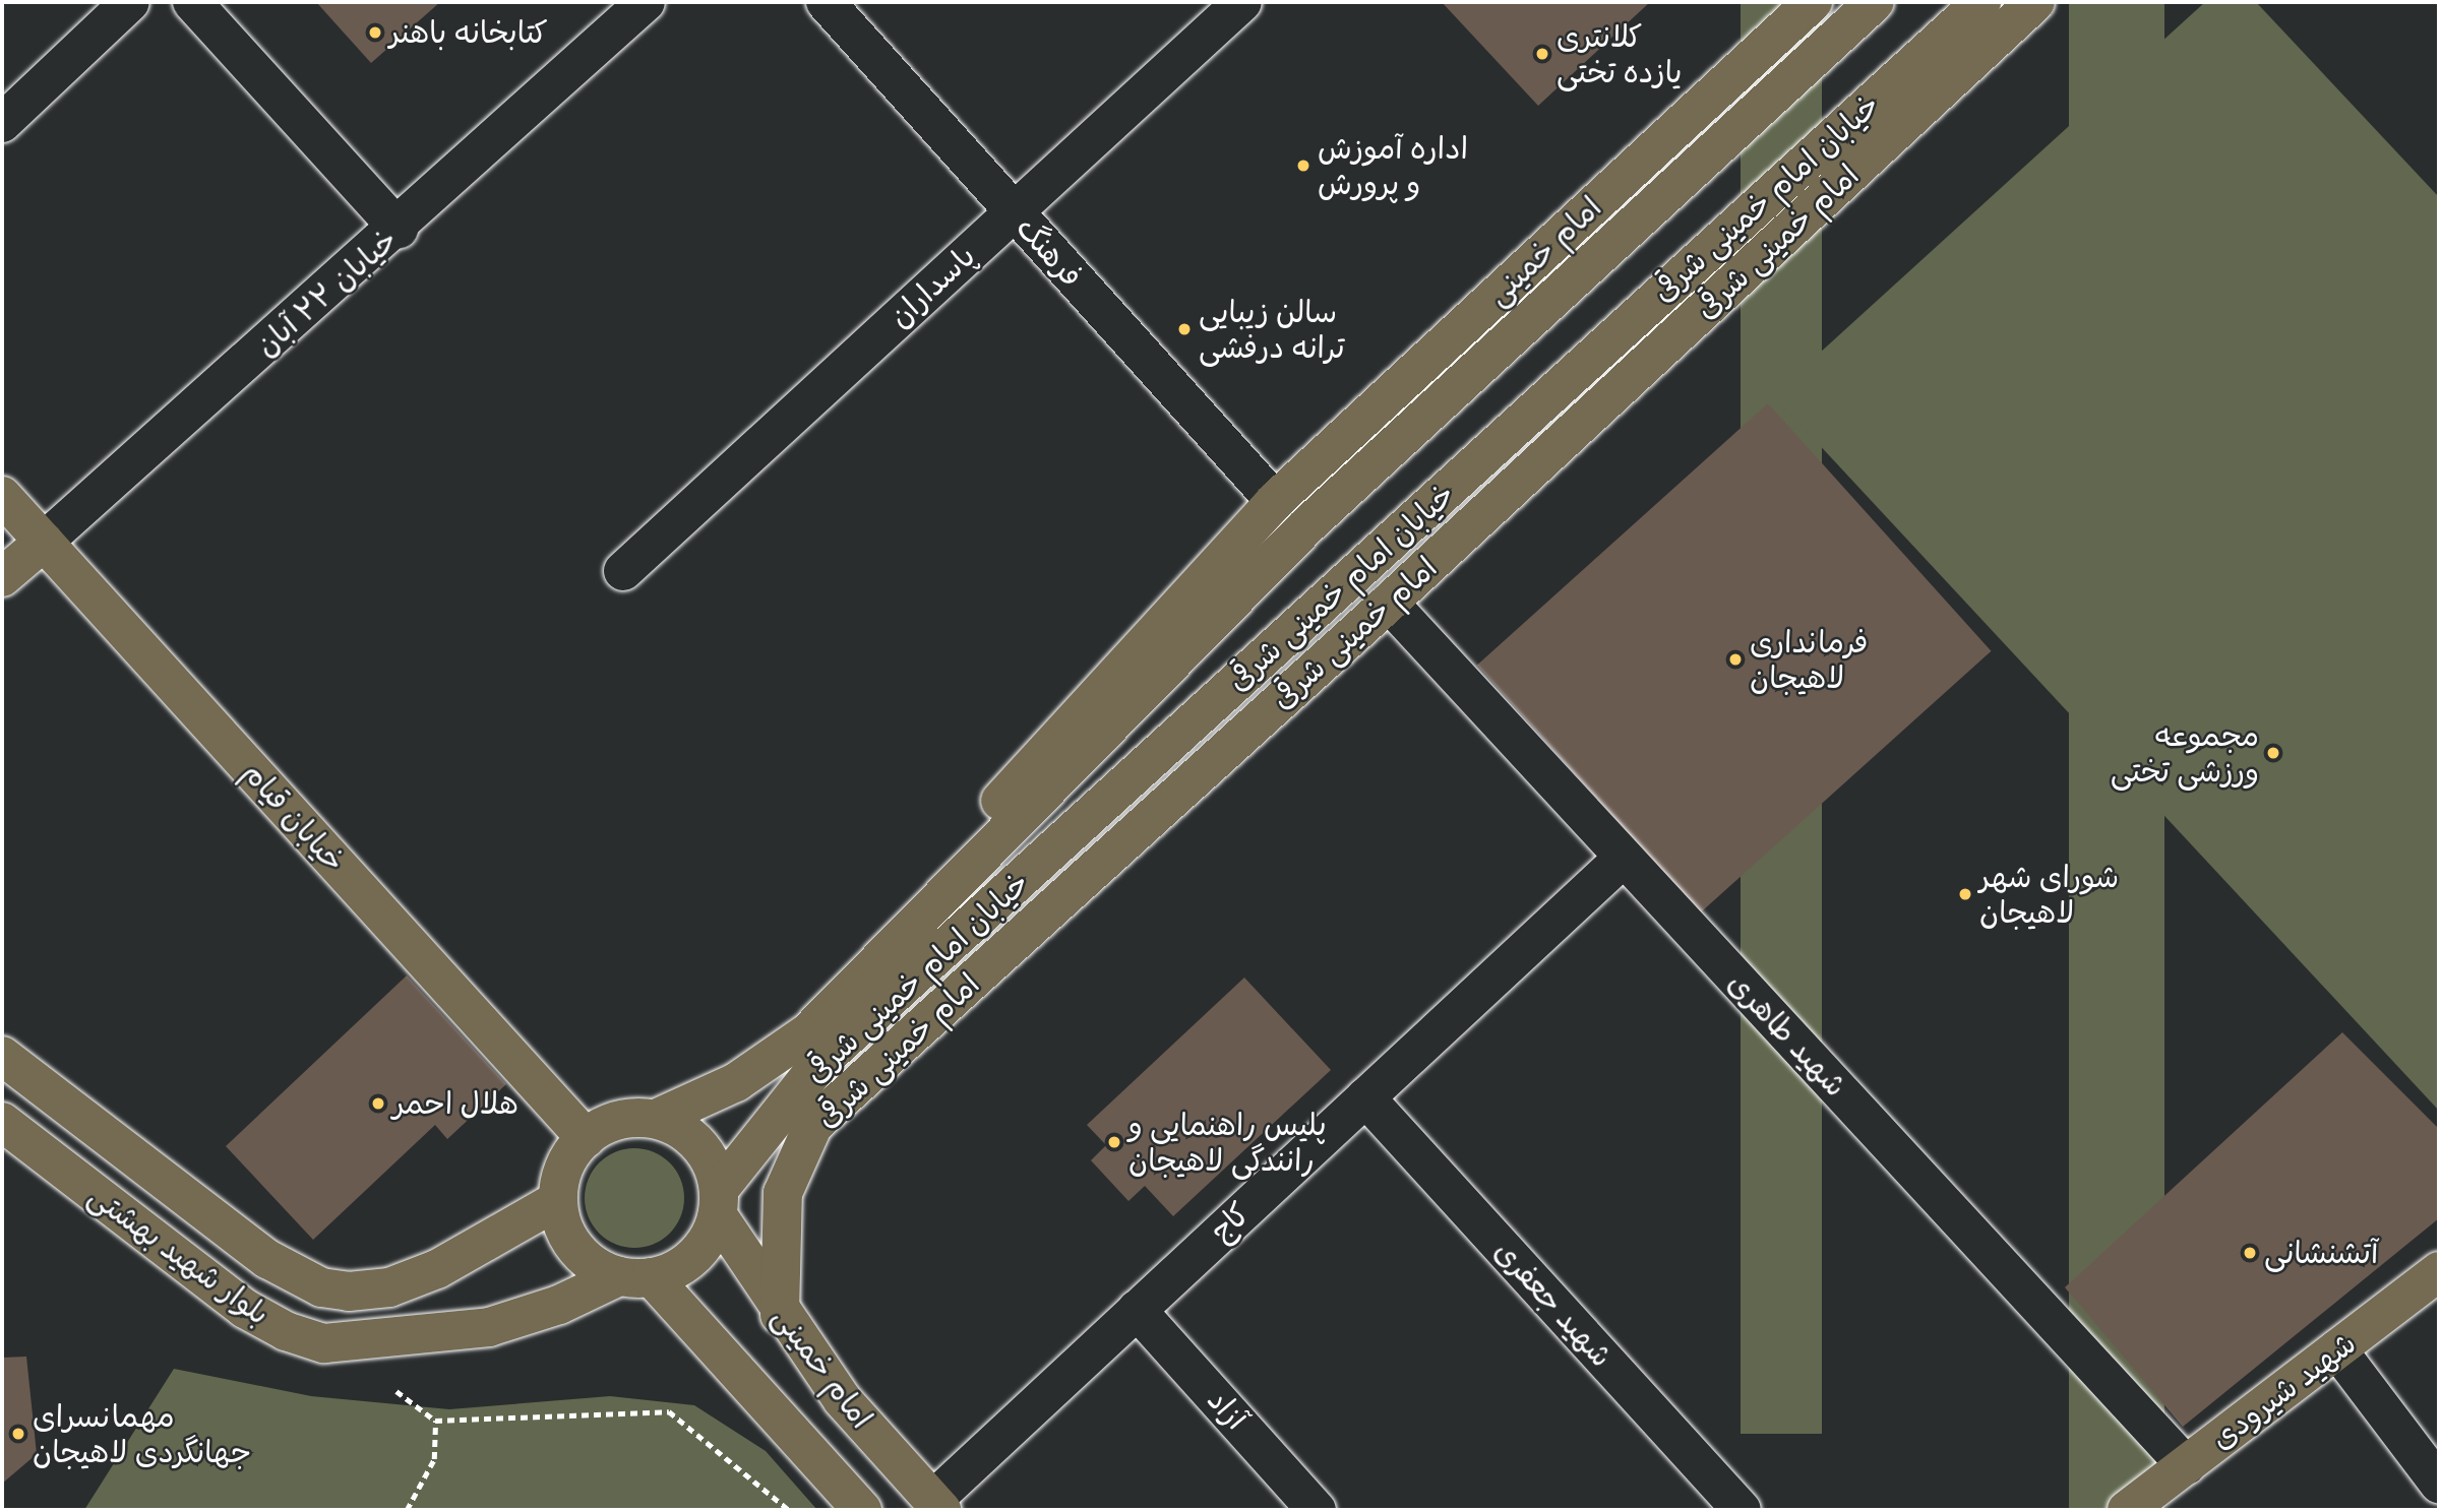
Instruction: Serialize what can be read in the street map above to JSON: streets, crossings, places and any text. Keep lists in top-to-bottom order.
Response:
{
  "streets": {
    "main road": [
      "خیابان امام خمینی شرقی",
      "امام خمینی شرقی",
      "امام خمینی",
      "خیابان ۲۲ آبان",
      "خیابان قیام",
      "بلوار شهید بهشتی",
      "شهید شیرودی"
    ],
    "street": [
      "فرهنگ",
      "پاسداران",
      "شهید طاهری",
      "کاج",
      "شهید جعفری",
      "آزاد"
    ]
  },
  "crossings": [
    ["خیابان امام خمینی شرقی", "امام خمینی"],
    ["خیابان امام خمینی شرقی", "خیابان قیام"],
    ["خیابان امام خمینی شرقی", "بلوار شهید بهشتی"],
    ["امام خمینی شرقی", "امام خمینی"],
    ["امام خمینی شرقی", "شهید طاهری"],
    ["امام خمینی", "فرهنگ"],
    ["امام خمینی", "خیابان قیام"],
    ["امام خمینی", "کاج"],
    ["امام خمینی", "بلوار شهید بهشتی"],
    ["فرهنگ", "پاسداران"],
    ["خیابان ۲۲ آبان", "خیابان قیام"],
    ["خیابان قیام", "بلوار شهید بهشتی"],
    ["شهید طاهری", "کاج"],
    ["شهید طاهری", "شهید شیرودی"],
    ["کاج", "شهید جعفری"],
    ["کاج", "آزاد"]
  ],
  "places": [
    "کتابخانه باهنر",
    "کلانتری یازده تختی",
    "اداره آموزش و پرورش",
    "سالن زیبایی ترانه درفشی",
    "فرمانداری لاهیجان",
    "مجموعه ورزشی تختی",
    "شورای شهر لاهیجان",
    "هلال احمر",
    "پلیس راهنمایی و رانندگی لاهیجان",
    "آتشنشانی",
    "مهمانسرای جهانگردی لاهیجان"
  ]
}
